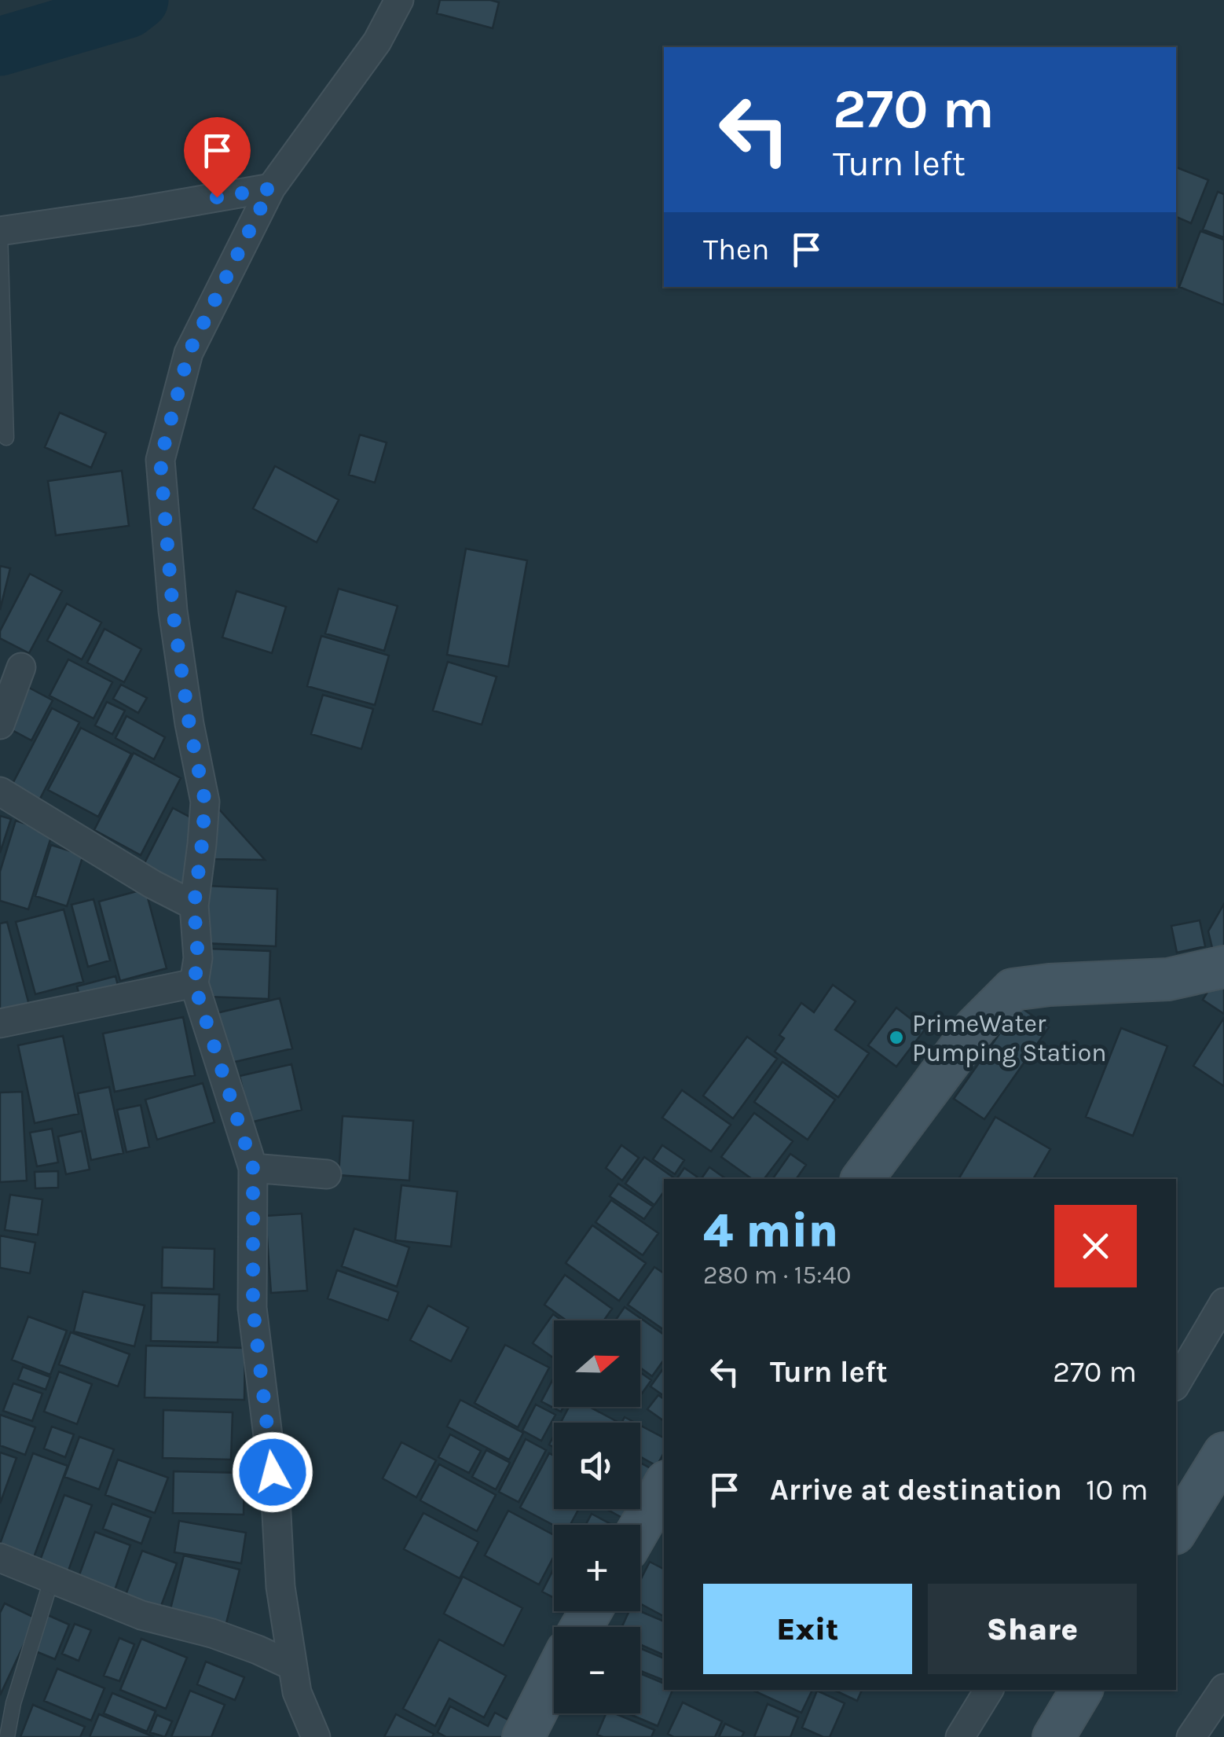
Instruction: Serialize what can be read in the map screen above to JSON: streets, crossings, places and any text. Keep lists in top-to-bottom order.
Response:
{
  "places": ["PrimeWater Pumping Station"],
  "north": "right",
  "page": {
    "turn": ["270 m", "Turn left"],
    "then": "Then",
    "heading": ["4 min", "280 m · 15:40"],
    "list": [
      {
        "name": "Turn left",
        "value": "270 m"
      },
      {
        "name": "Arrive at destination",
        "value": "10 m"
      }
    ],
    "map_buttons": ["+", "−"],
    "buttons": ["Exit", "Share"]
  }
}
